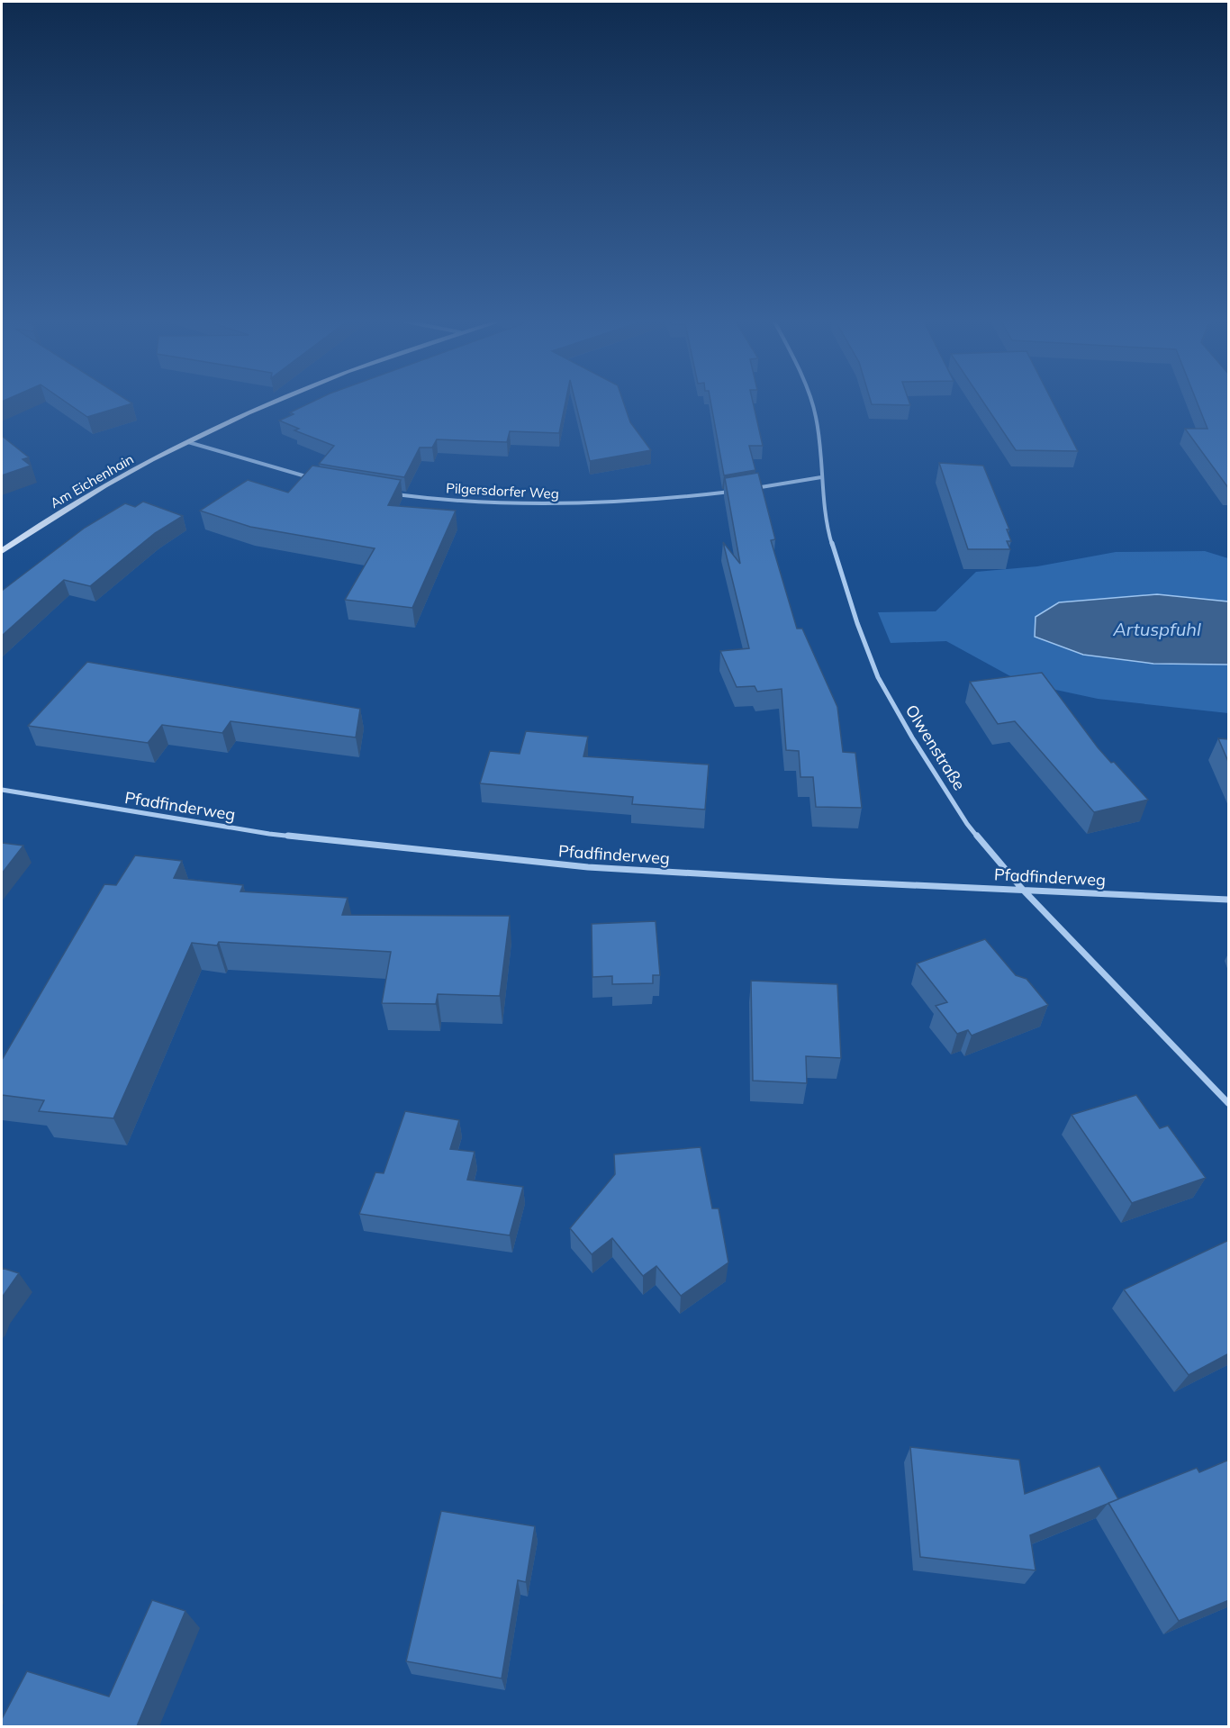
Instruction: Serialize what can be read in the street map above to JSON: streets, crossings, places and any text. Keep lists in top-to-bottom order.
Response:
{
  "streets": {
    "street": [
      "Am Eichenhain",
      "Pilgersdorfer Weg",
      "Olwenstraße",
      "Pfadfinderweg"
    ]
  },
  "crossings": [
    ["Olwenstraße", "Pfadfinderweg"]
  ],
  "water": ["Artuspfuhl"]
}
